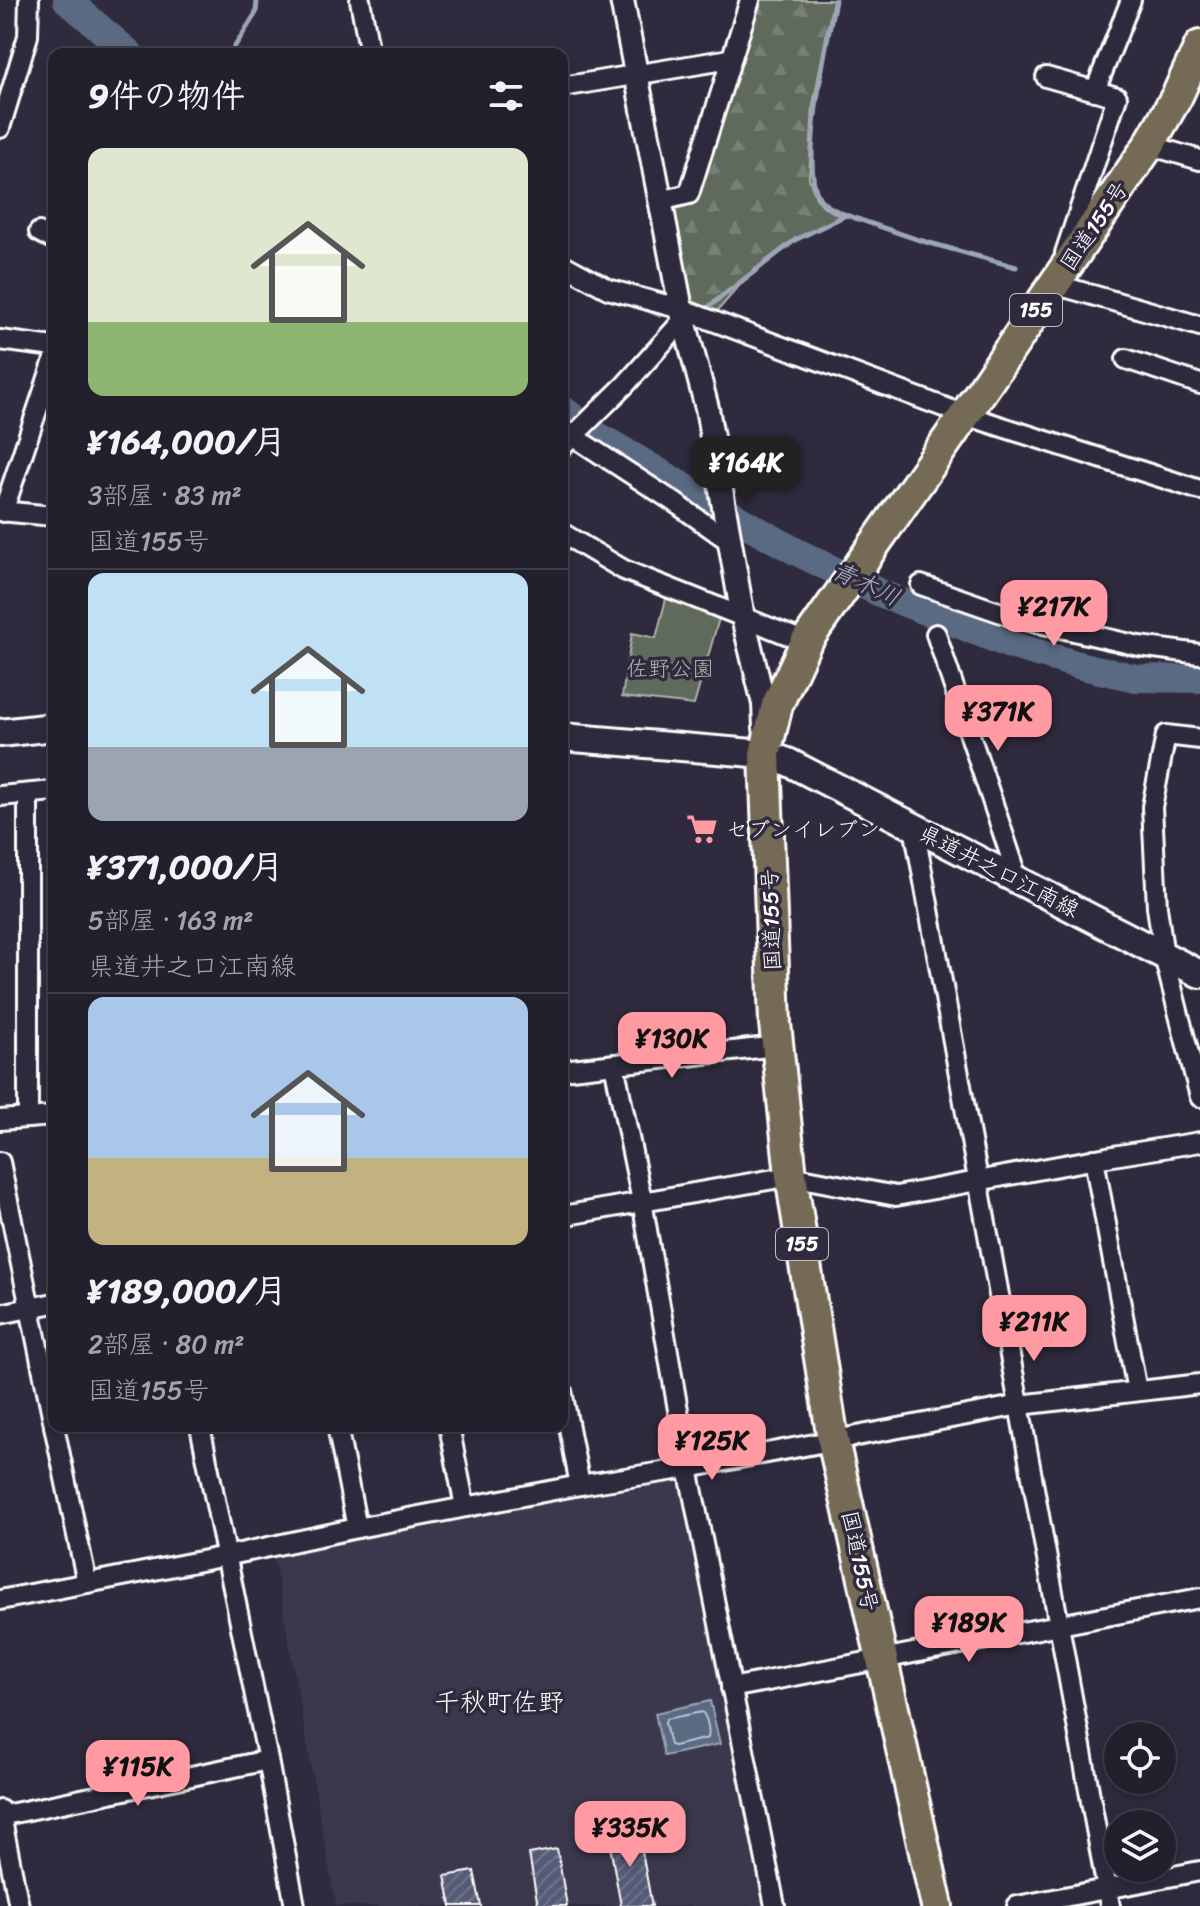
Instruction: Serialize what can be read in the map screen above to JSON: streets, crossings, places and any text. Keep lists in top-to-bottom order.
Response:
{
  "streets": {
    "highway": ["国道155号", "155"],
    "main road": ["県道井之口江南線"]
  },
  "crossings": [
    ["国道155号", "県道井之口江南線"]
  ],
  "districts": ["千秋町佐野"],
  "water": ["青木川"],
  "parks": ["佐野公園"],
  "places": {
    "supermarket": ["セブンイレブン"]
  },
  "page": {
    "heading": "9件の物件",
    "list": [
      {
        "name": "¥164,000/月",
        "note": "3部屋 · 83 m² · 国道155号"
      },
      {
        "name": "¥371,000/月",
        "note": "5部屋 · 163 m² · 県道井之口江南線"
      },
      {
        "name": "¥189,000/月",
        "note": "2部屋 · 80 m² · 国道155号"
      }
    ],
    "price": [
      "¥164K",
      "¥217K",
      "¥371K",
      "¥130K",
      "¥211K",
      "¥125K",
      "¥189K",
      "¥115K",
      "¥335K"
    ]
  }
}
